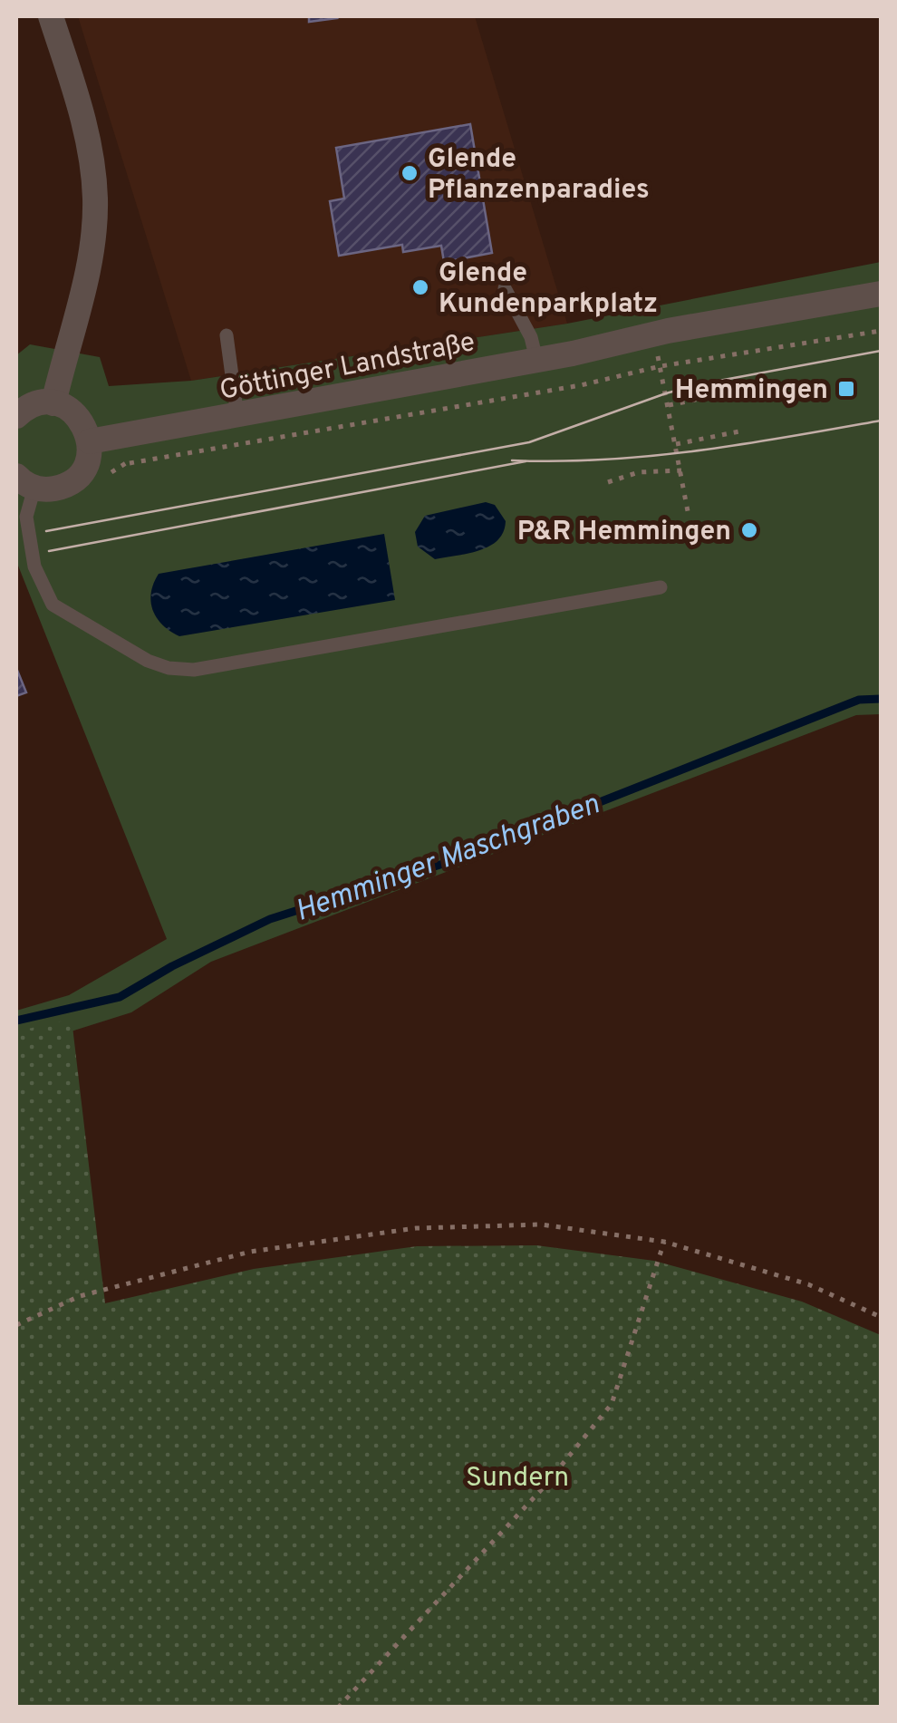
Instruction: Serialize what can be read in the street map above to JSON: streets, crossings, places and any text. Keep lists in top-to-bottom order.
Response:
{
  "streets": {
    "street": ["Göttinger Landstraße"]
  },
  "water": ["Hemminger Maschgraben"],
  "parks": ["Sundern"],
  "places": {
    "other": ["Glende Pflanzenparadies", "Glende Kundenparkplatz", "P&R Hemmingen"],
    "transit": ["Hemmingen"]
  }
}
